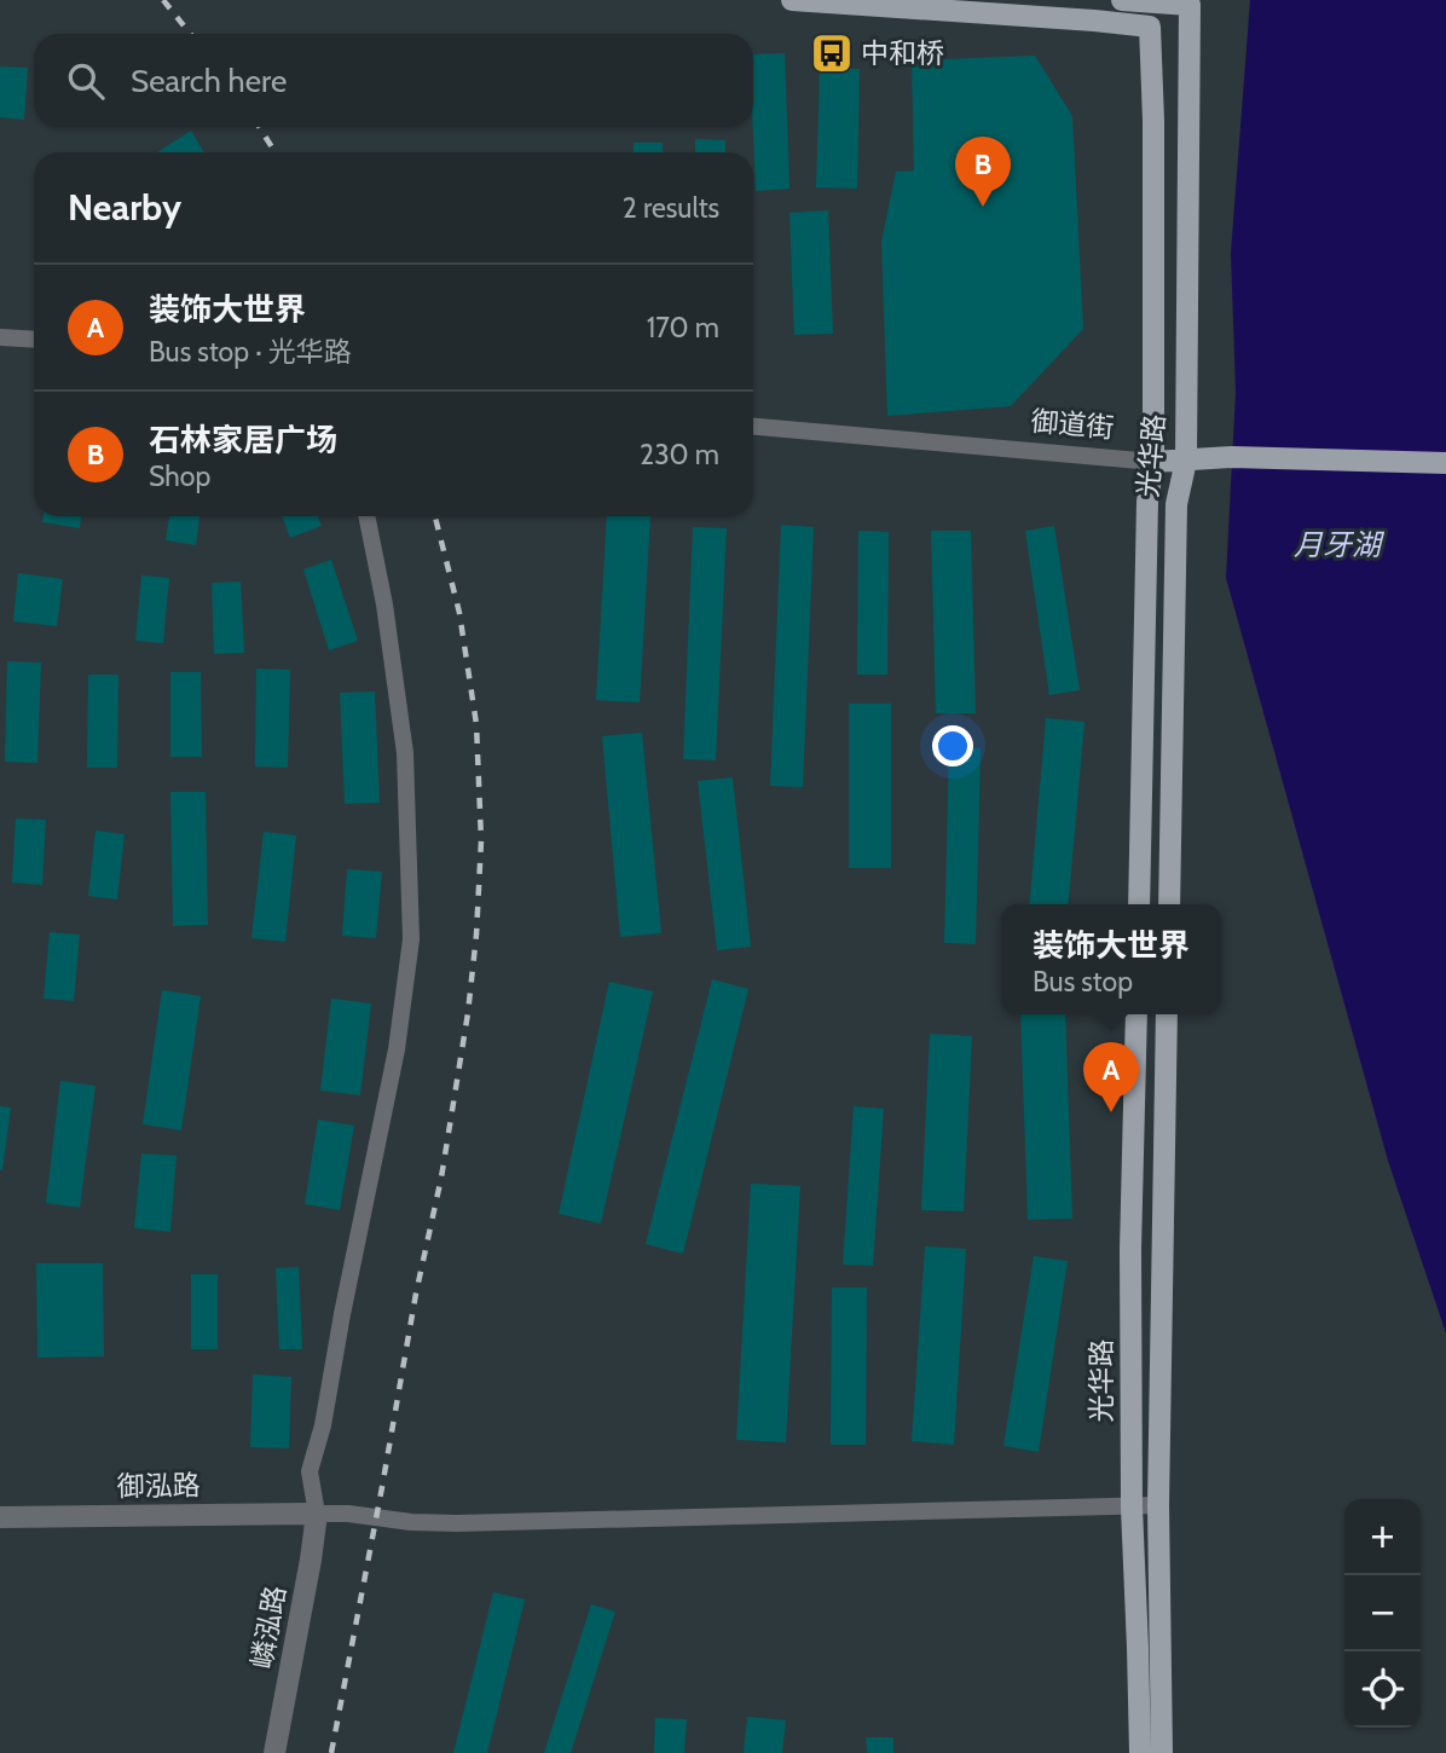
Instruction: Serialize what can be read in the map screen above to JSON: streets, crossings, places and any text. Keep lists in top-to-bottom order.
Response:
{
  "streets": {
    "main road": ["光华路"],
    "street": ["御道街", "御泓路", "嶙泓路"]
  },
  "crossings": [
    ["御道街", "光华路"],
    ["御泓路", "嶙泓路"]
  ],
  "water": ["月牙湖"],
  "places": {
    "bus stop": ["中和桥"]
  },
  "page": {
    "search": "Search here",
    "pins": ["B", "A"],
    "heading": ["Nearby", "2 results"],
    "list": [
      {
        "mark": "A",
        "name": "装饰大世界",
        "note": "Bus stop · 光华路",
        "value": "170 m"
      },
      {
        "mark": "B",
        "name": "石林家居广场",
        "note": "Shop",
        "value": "230 m"
      }
    ],
    "popup": ["装饰大世界", "Bus stop"],
    "map_buttons": ["+", "−"]
  }
}
